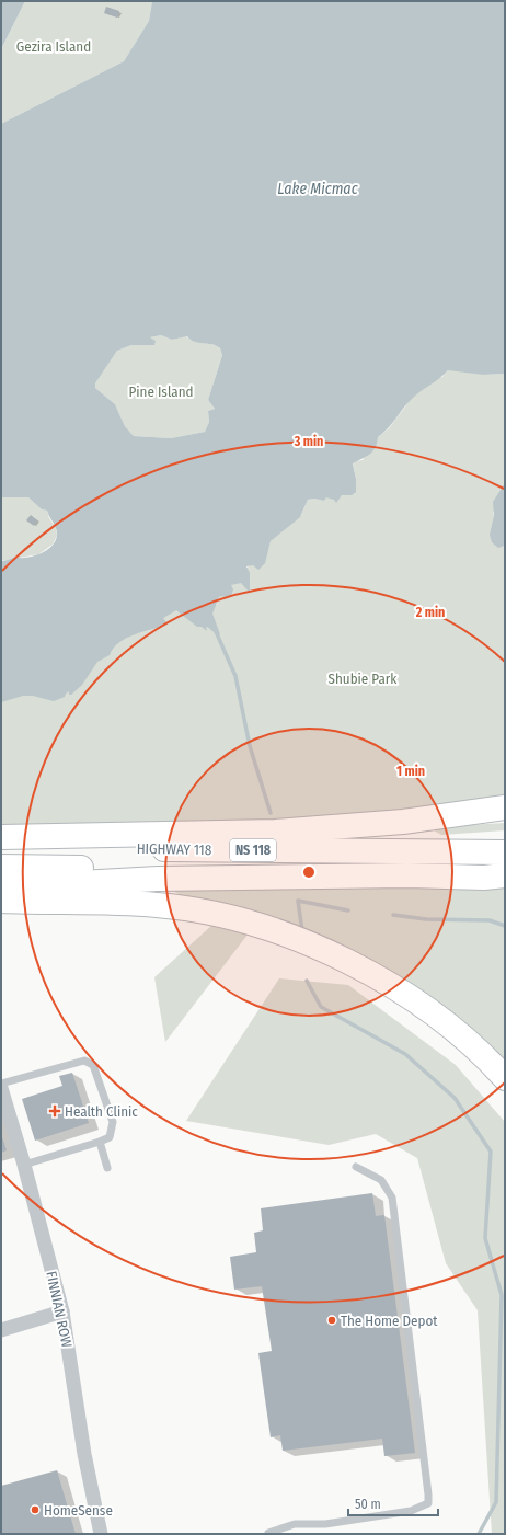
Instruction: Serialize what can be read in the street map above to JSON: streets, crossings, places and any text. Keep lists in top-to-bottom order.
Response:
{
  "streets": {
    "highway": ["HIGHWAY 118", "NS 118"],
    "street": ["FINNIAN ROW"]
  },
  "water": ["Lake Micmac"],
  "parks": ["Gezira Island", "Pine Island", "Shubie Park"],
  "places": {
    "health": ["Health Clinic"],
    "other": ["The Home Depot", "HomeSense"]
  },
  "scale_bar": "50 m",
  "rings": ["3 min", "2 min", "1 min"]
}
